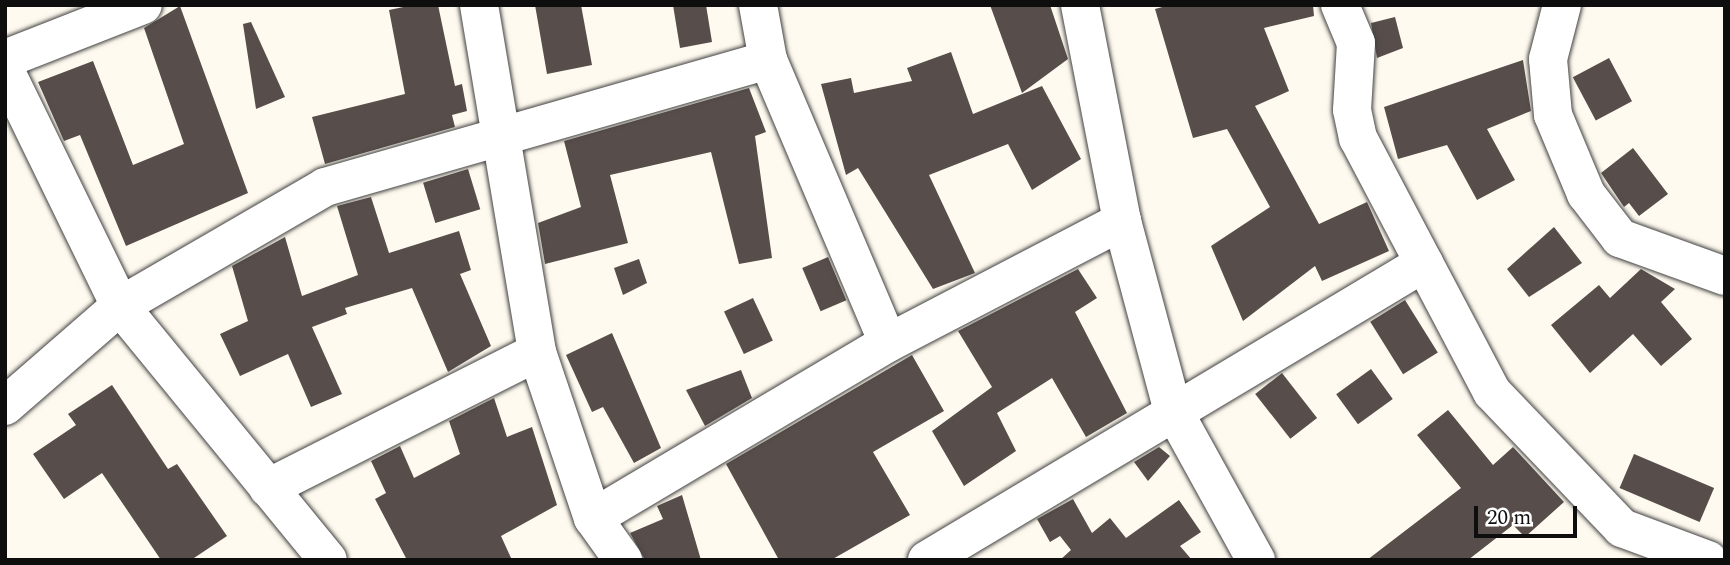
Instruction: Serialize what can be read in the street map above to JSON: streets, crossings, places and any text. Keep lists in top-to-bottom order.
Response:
{
  "scale_bar": "20 m"
}
